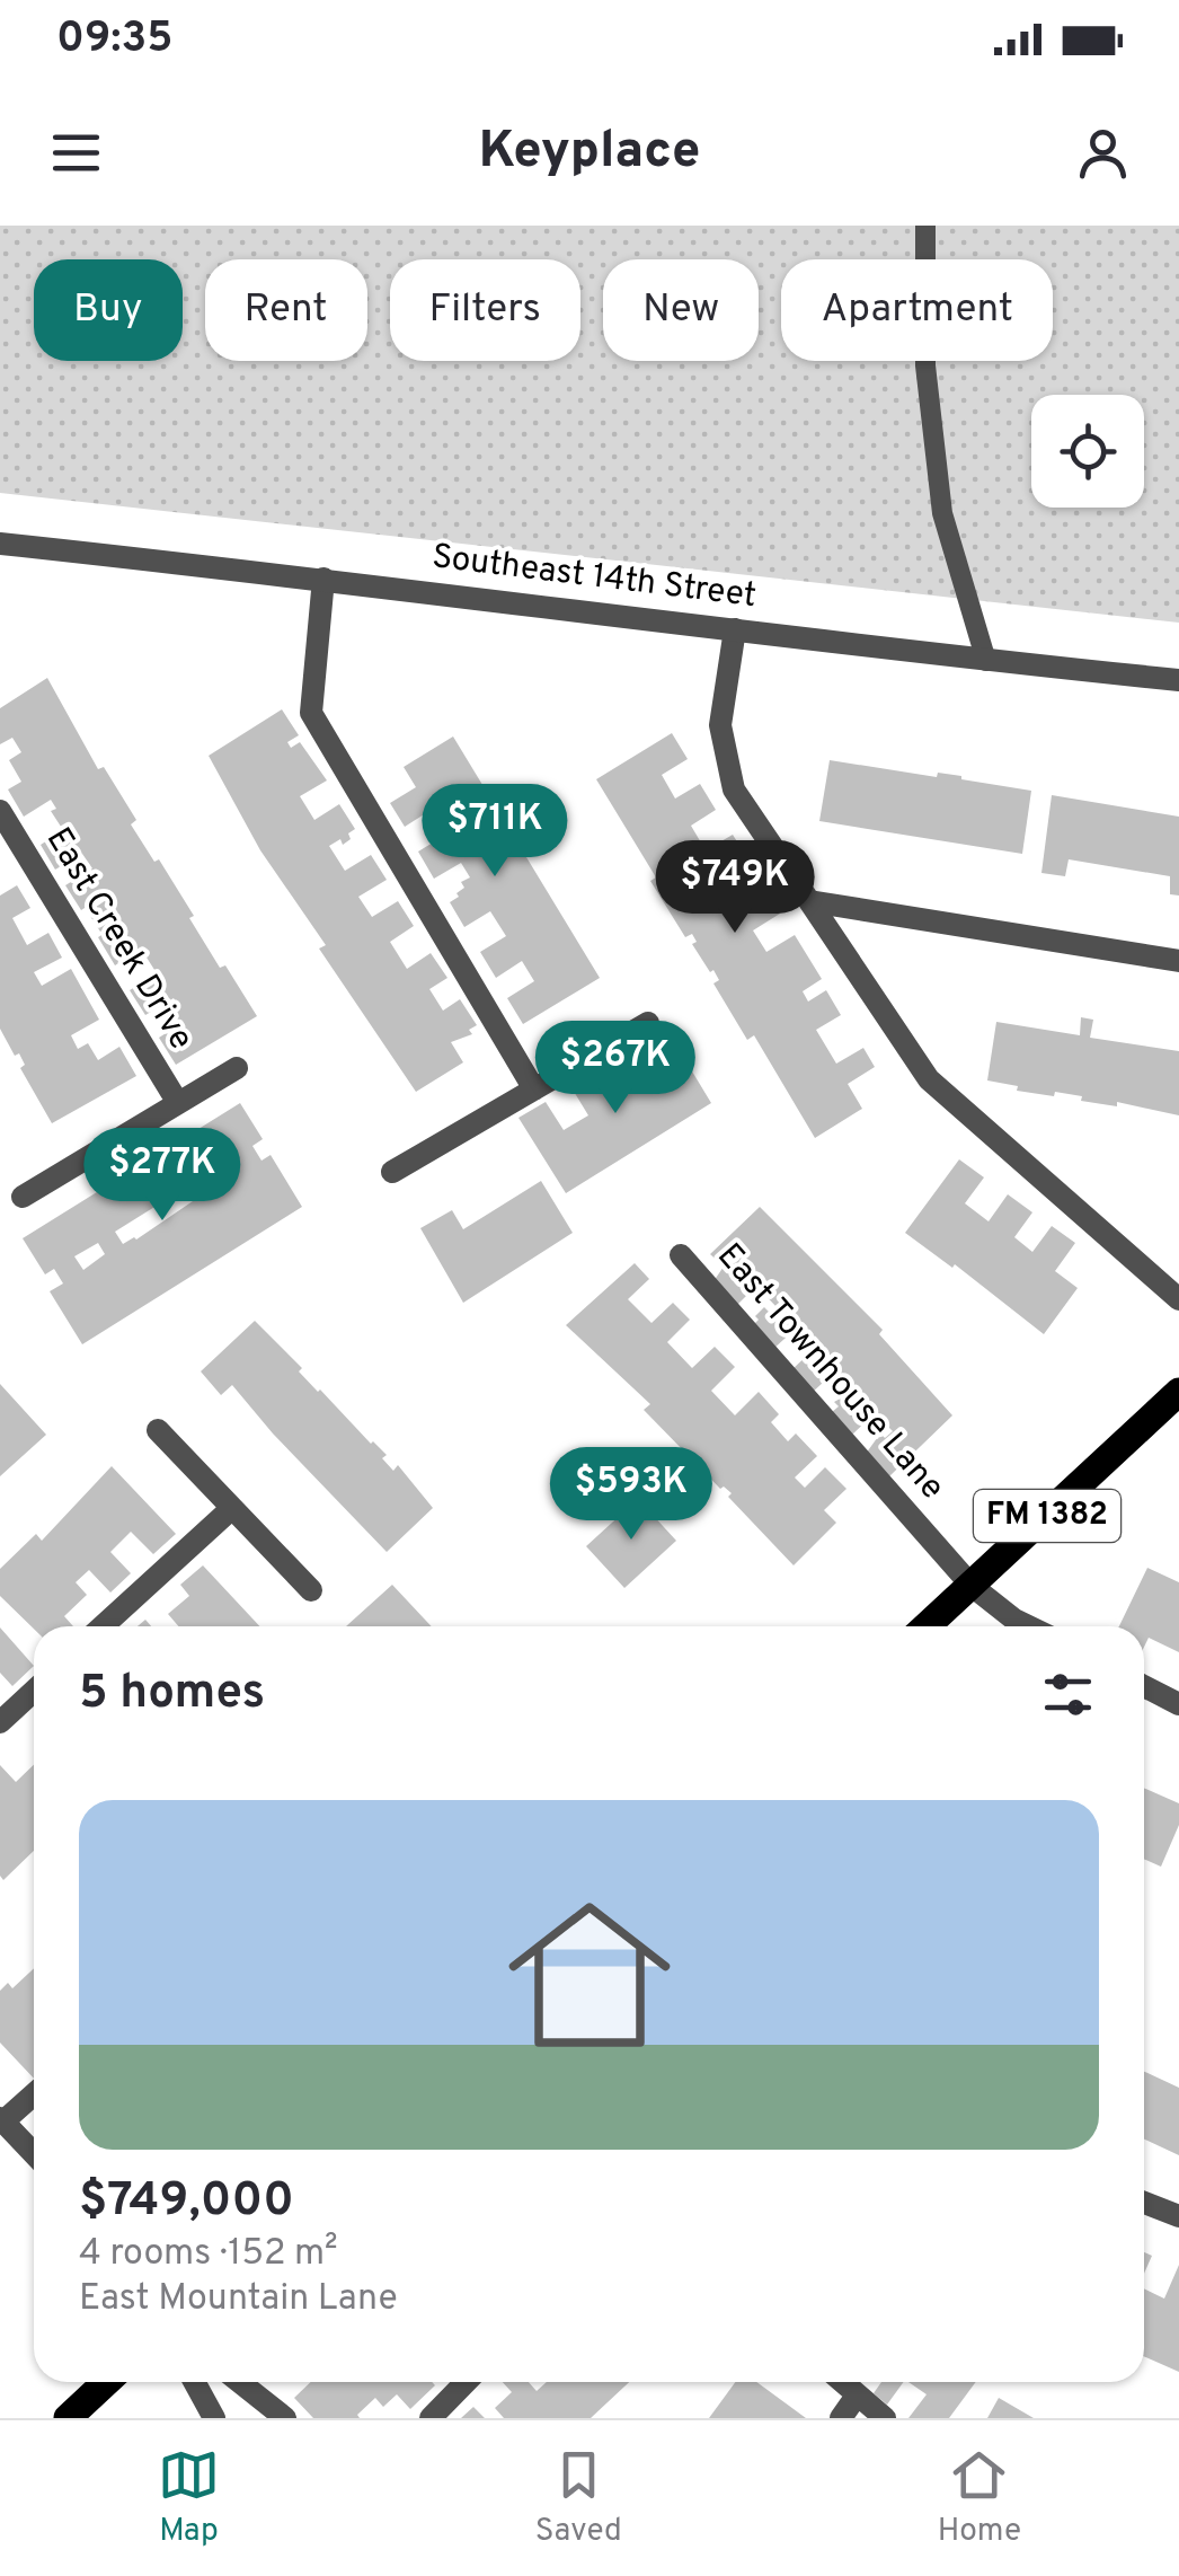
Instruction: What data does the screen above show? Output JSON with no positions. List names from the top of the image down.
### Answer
{
  "streets": {
    "main road": ["FM 1382"],
    "street": ["Southeast 14th Street", "East Creek Drive", "East Townhouse Lane"]
  },
  "crossings": [
    ["East Townhouse Lane", "FM 1382"]
  ],
  "page": {
    "status": "09:35",
    "header": "Keyplace",
    "chip": [
      "Buy",
      "Rent",
      "Filters",
      "New",
      "Apartment"
    ],
    "price": [
      "$711K",
      "$749K",
      "$267K",
      "$277K",
      "$593K"
    ],
    "heading": "5 homes",
    "list": [
      {
        "name": "$749,000",
        "note": "4 rooms · 152 m² · East Mountain Lane"
      }
    ],
    "tabs": ["Map", "Saved", "Home"]
  }
}
